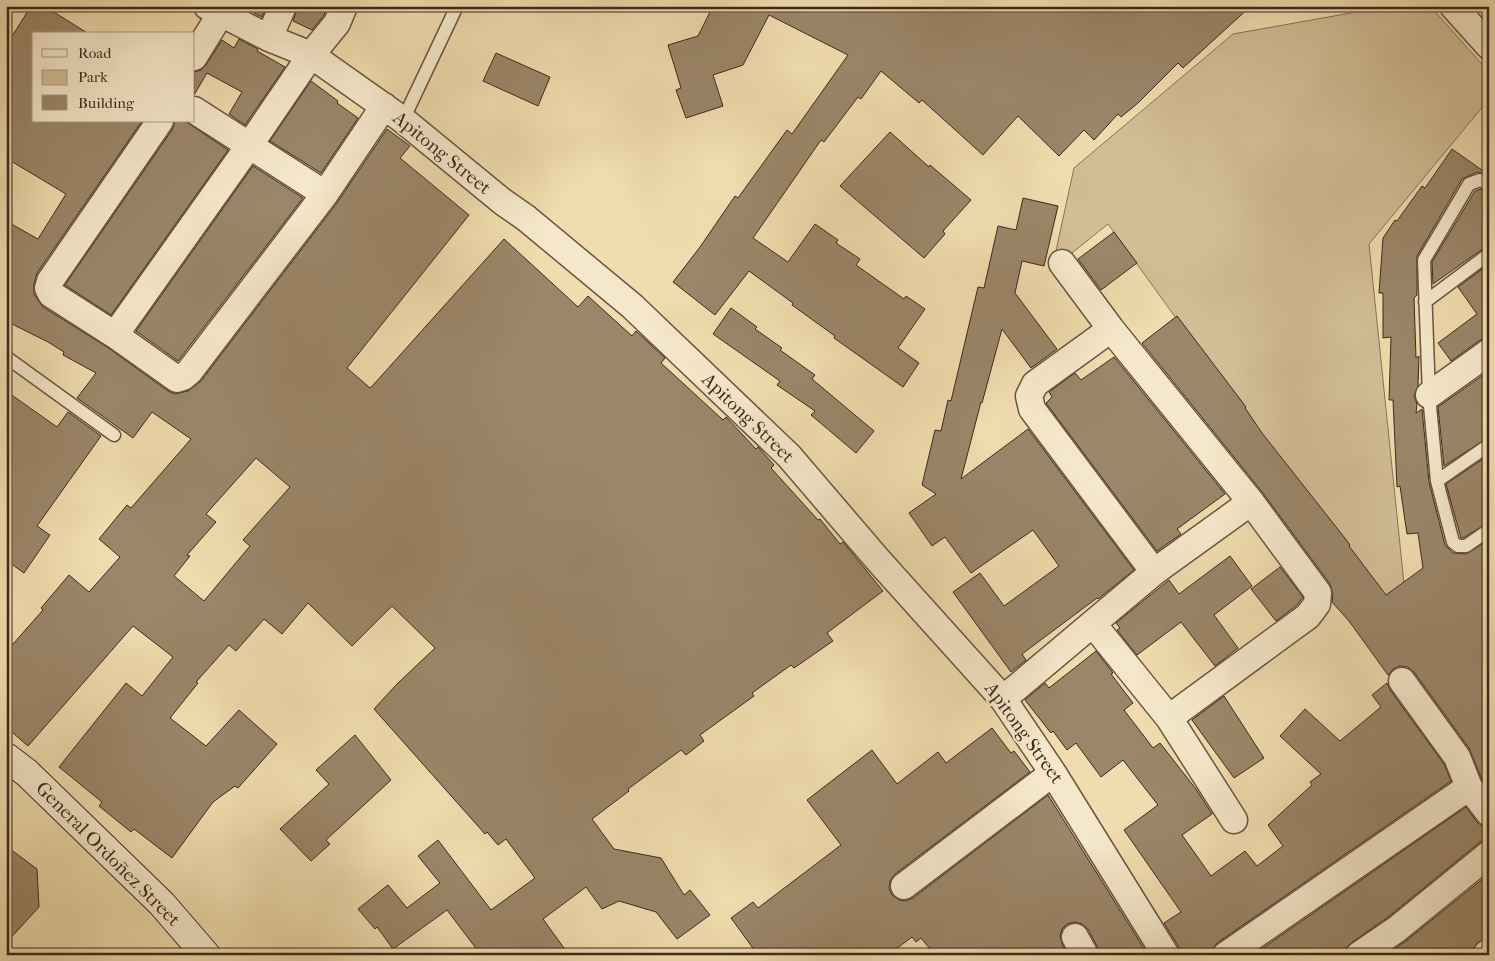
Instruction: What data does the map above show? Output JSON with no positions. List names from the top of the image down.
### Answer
{
  "streets": {
    "main road": ["General Ordoñez Street"],
    "street": ["Apitong Street"]
  },
  "legend": ["Road", "Park", "Building"]
}
